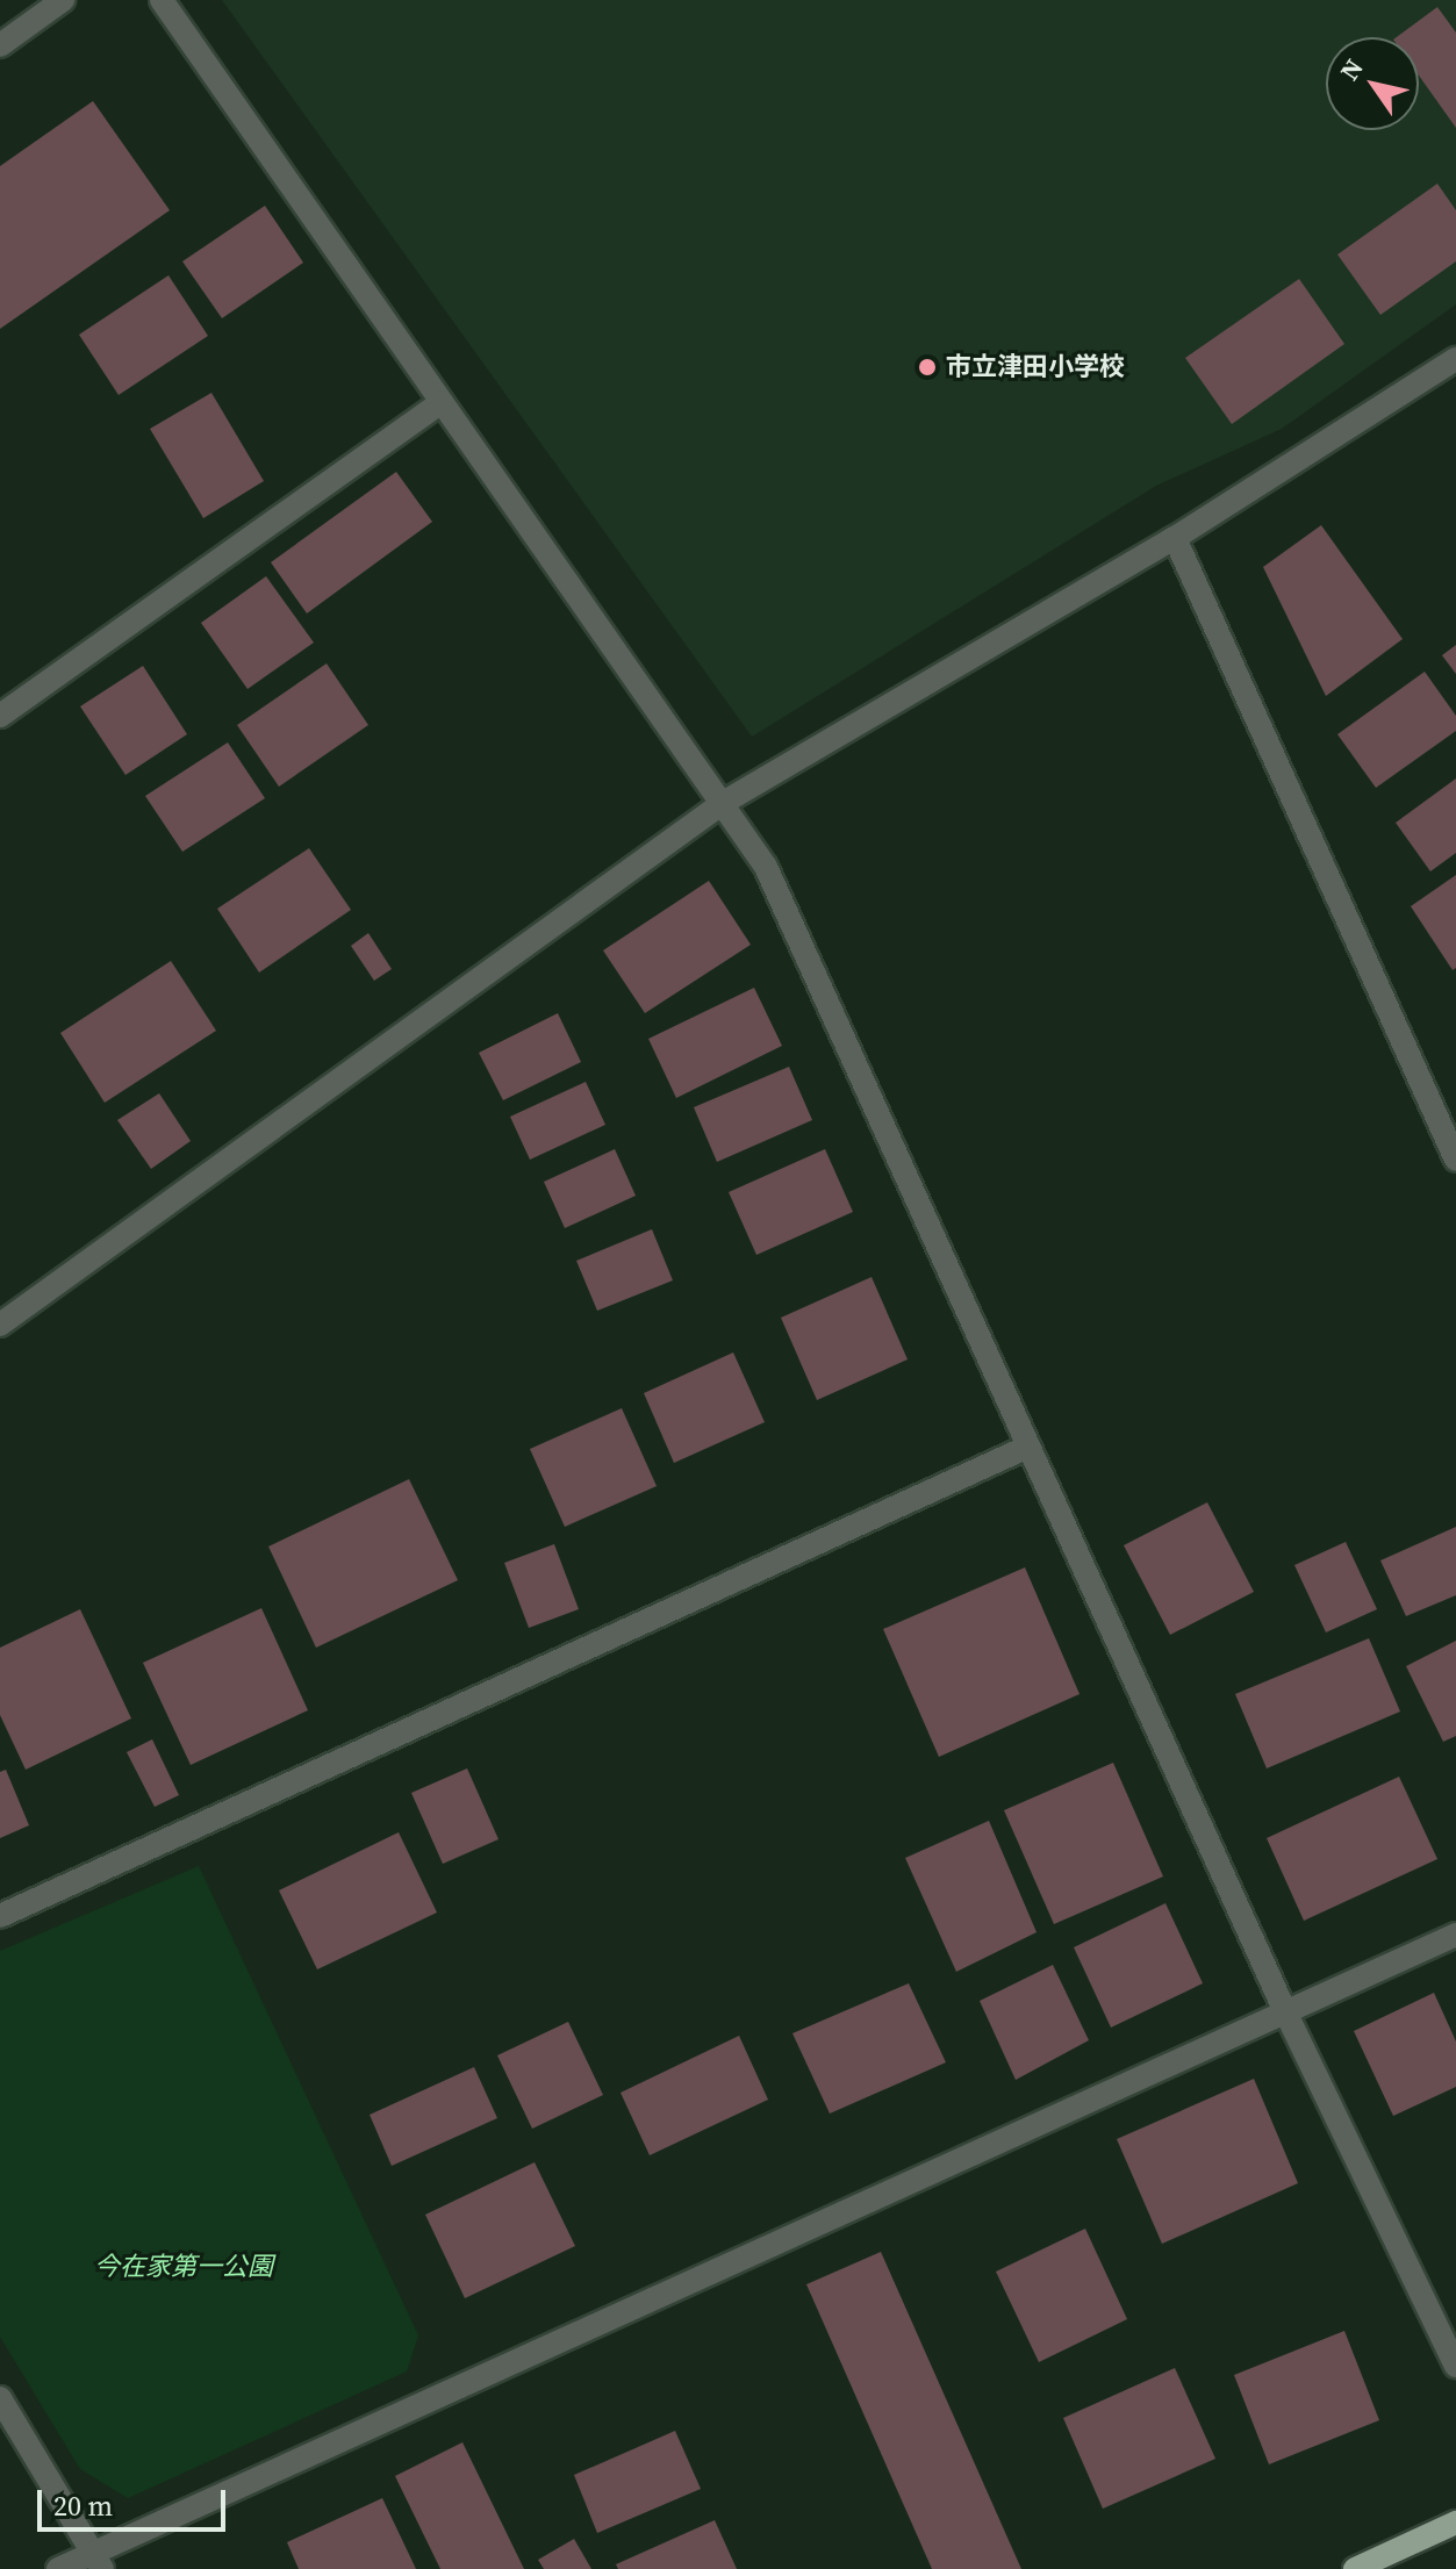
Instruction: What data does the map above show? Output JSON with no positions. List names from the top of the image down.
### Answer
{
  "parks": ["今在家第一公園"],
  "places": ["市立津田小学校"],
  "scale_bar": "20 m",
  "north": "top left"
}
